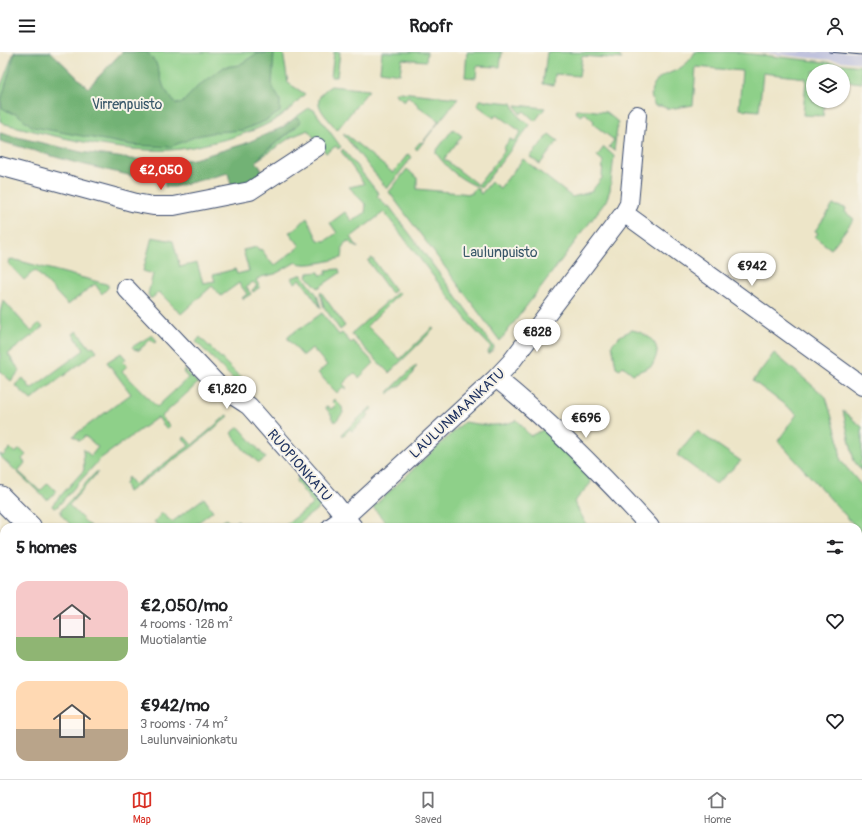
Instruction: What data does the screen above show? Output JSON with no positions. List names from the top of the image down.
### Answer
{
  "streets": {
    "street": ["LAULUNMAANKATU", "RUOPIONKATU"]
  },
  "parks": ["Virrenpuisto", "Laulunpuisto"],
  "page": {
    "header": "Roofr",
    "price": [
      "€2,050",
      "€942",
      "€828",
      "€1,820",
      "€696"
    ],
    "heading": "5 homes",
    "list": [
      {
        "name": "€2,050/mo",
        "note": "4 rooms · 128 m² · Muotialantie"
      },
      {
        "name": "€942/mo",
        "note": "3 rooms · 74 m² · Laulunvainionkatu"
      }
    ],
    "tabs": ["Map", "Saved", "Home"]
  }
}
